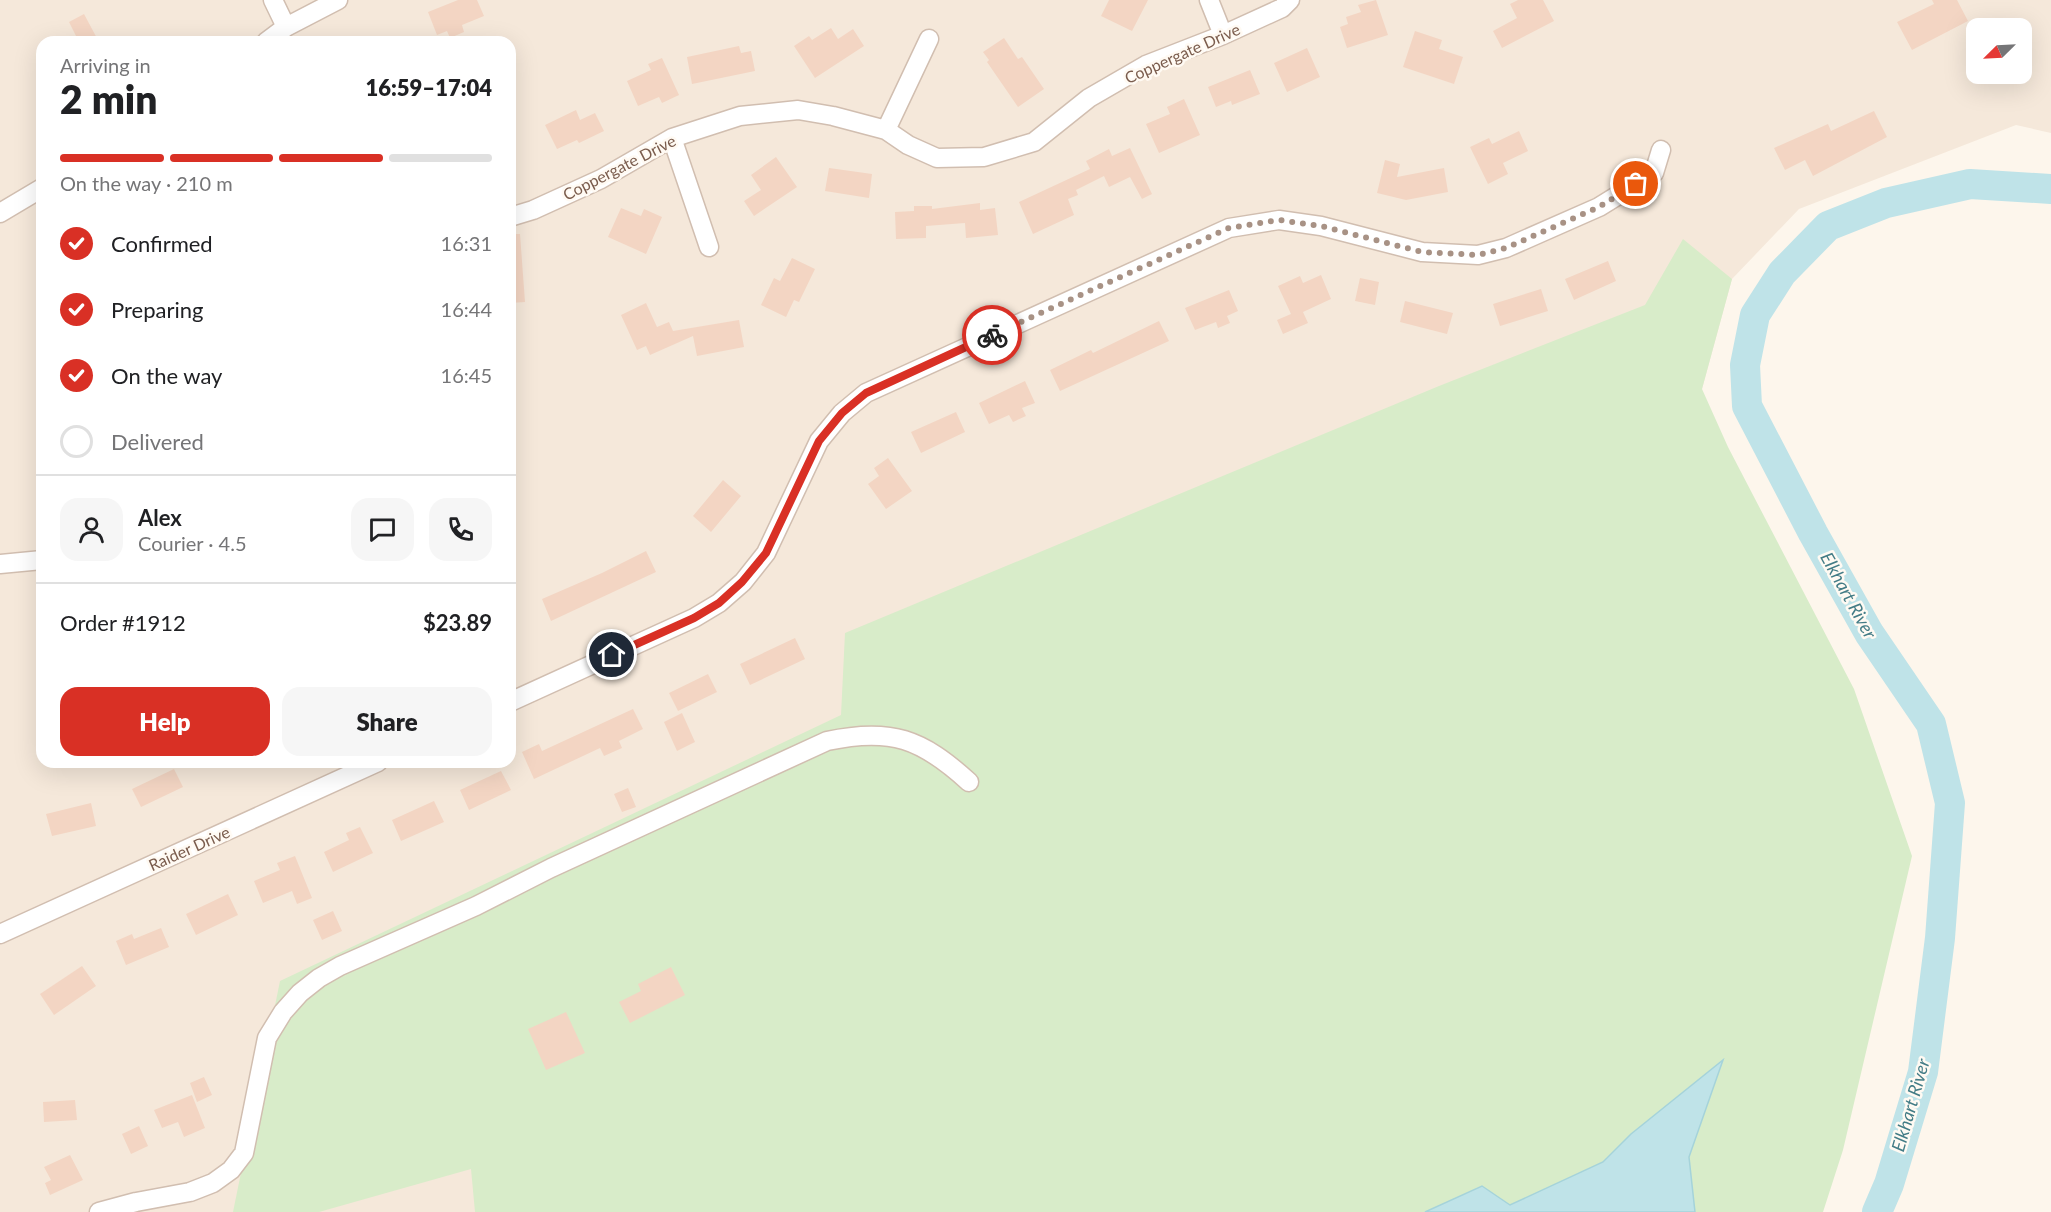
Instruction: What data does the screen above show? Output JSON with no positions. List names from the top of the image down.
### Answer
{
  "streets": {
    "street": ["Coppergate Drive", "Raider Drive"]
  },
  "water": ["Elkhart River"],
  "north": "bottom left",
  "page": {
    "heading": ["2 min", "Arriving in", "16:59–17:04"],
    "panel": [
      "Alex",
      "Courier · 4.5",
      "Order #1912",
      "$23.89"
    ],
    "bar": "On the way · 210 m",
    "list": [
      ["Confirmed", "16:31"],
      ["Preparing", "16:44"],
      ["On the way", "16:45"],
      "Delivered"
    ],
    "buttons": ["Help", "Share"]
  }
}
